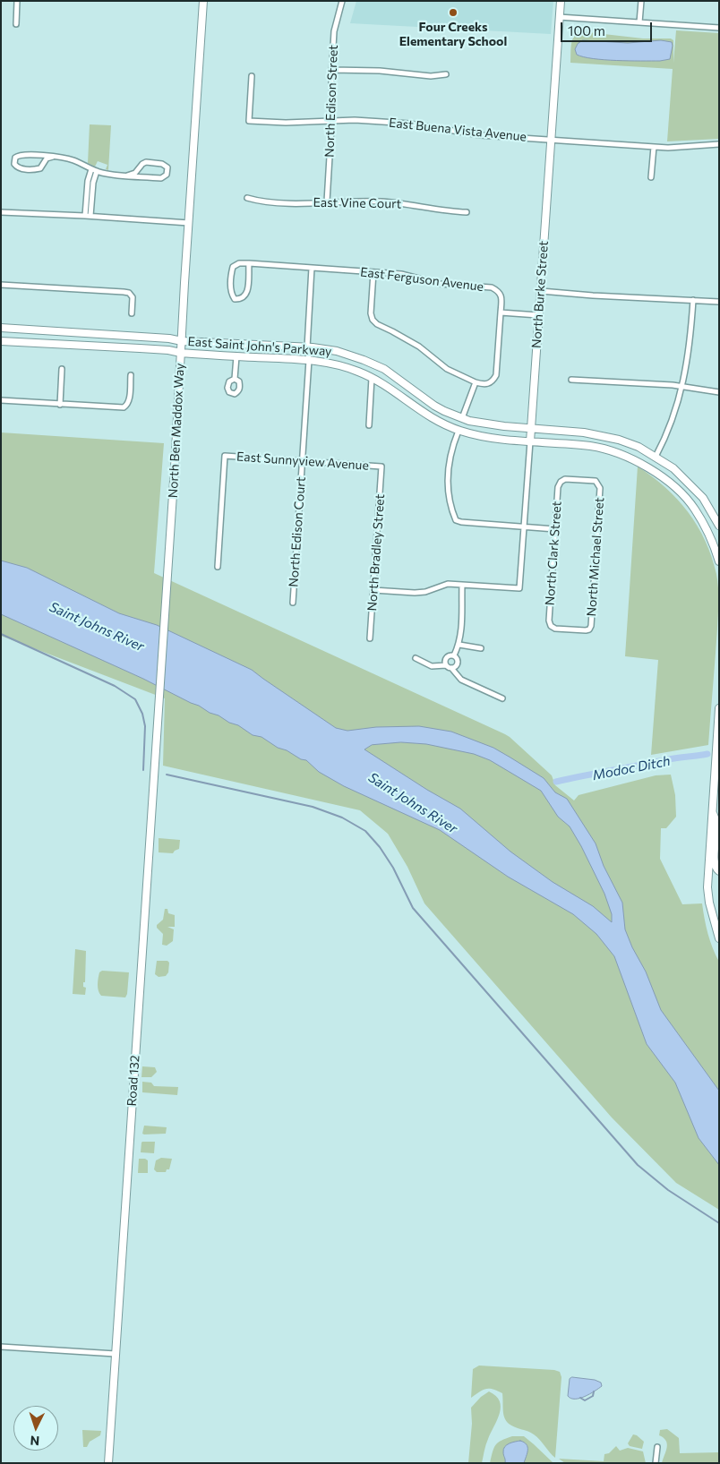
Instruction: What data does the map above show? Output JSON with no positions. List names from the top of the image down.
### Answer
{
  "streets": {
    "main road": [
      "North Burke Street",
      "East Saint John's Parkway",
      "North Ben Maddox Way",
      "Road 132"
    ],
    "street": [
      "North Edison Street",
      "East Buena Vista Avenue",
      "East Vine Court",
      "East Ferguson Avenue",
      "East Sunnyview Avenue",
      "North Edison Court",
      "North Bradley Street",
      "North Clark Street",
      "North Michael Street"
    ]
  },
  "crossings": [
    ["North Edison Street", "East Buena Vista Avenue"],
    ["North Edison Street", "East Vine Court"],
    ["East Buena Vista Avenue", "North Burke Street"],
    ["North Burke Street", "East Saint John's Parkway"],
    ["East Saint John's Parkway", "North Ben Maddox Way"],
    ["North Ben Maddox Way", "Road 132"],
    ["East Sunnyview Avenue", "North Edison Court"],
    ["East Sunnyview Avenue", "North Bradley Street"],
    ["North Clark Street", "North Michael Street"]
  ],
  "water": ["Saint Johns River", "Modoc Ditch"],
  "places": ["Four Creeks Elementary School"],
  "scale_bar": "100 m",
  "north": "bottom"
}
